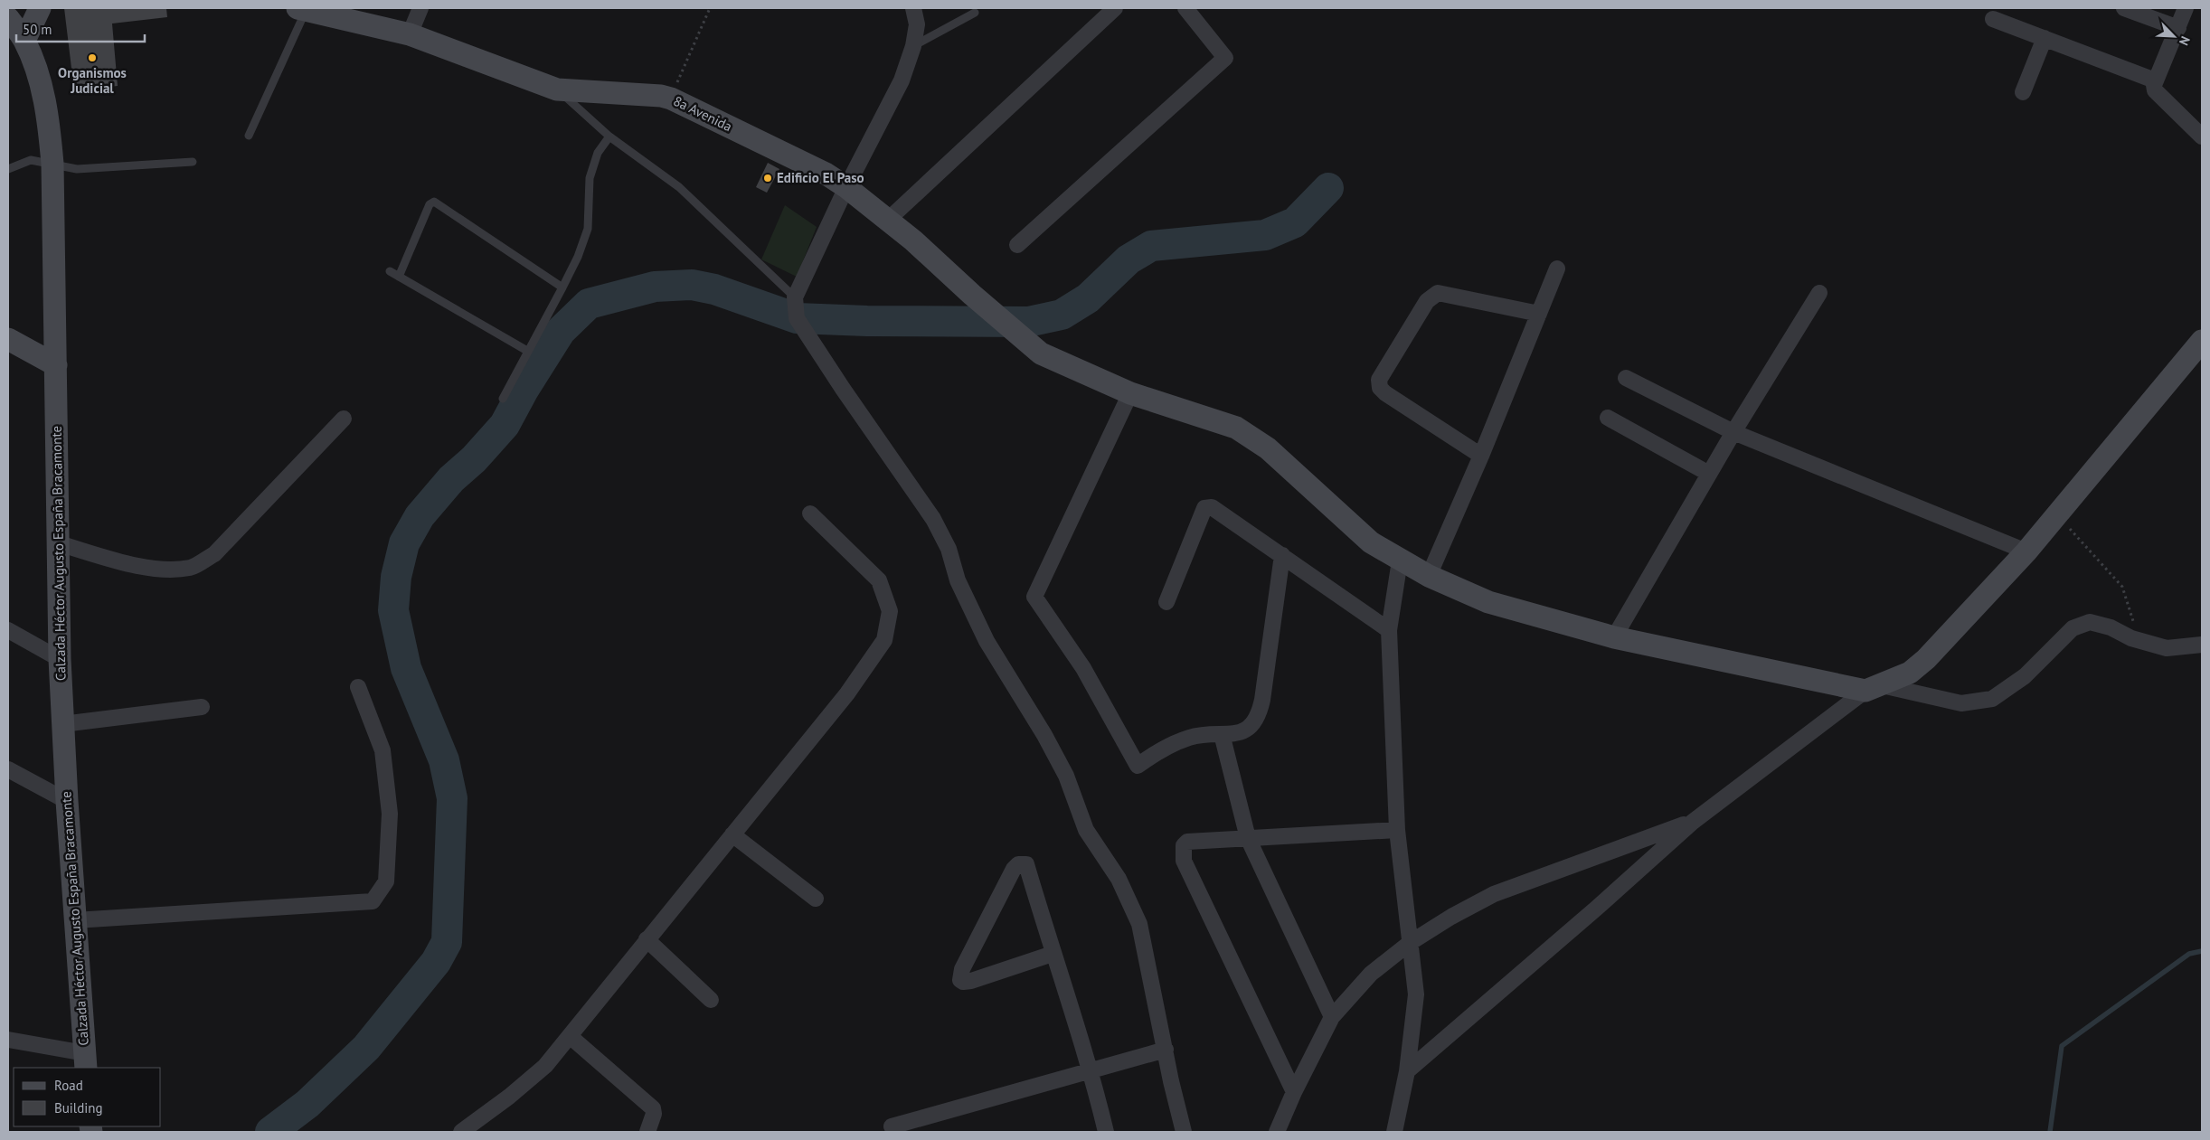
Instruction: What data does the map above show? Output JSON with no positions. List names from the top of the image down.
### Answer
{
  "streets": {
    "street": ["8a Avenida", "Calzada Héctor Augusto España Bracamonte"]
  },
  "places": ["Organismos Judicial", "Edificio El Paso"],
  "legend": ["Road", "Building"],
  "scale_bar": "50 m",
  "north": "bottom right"
}
